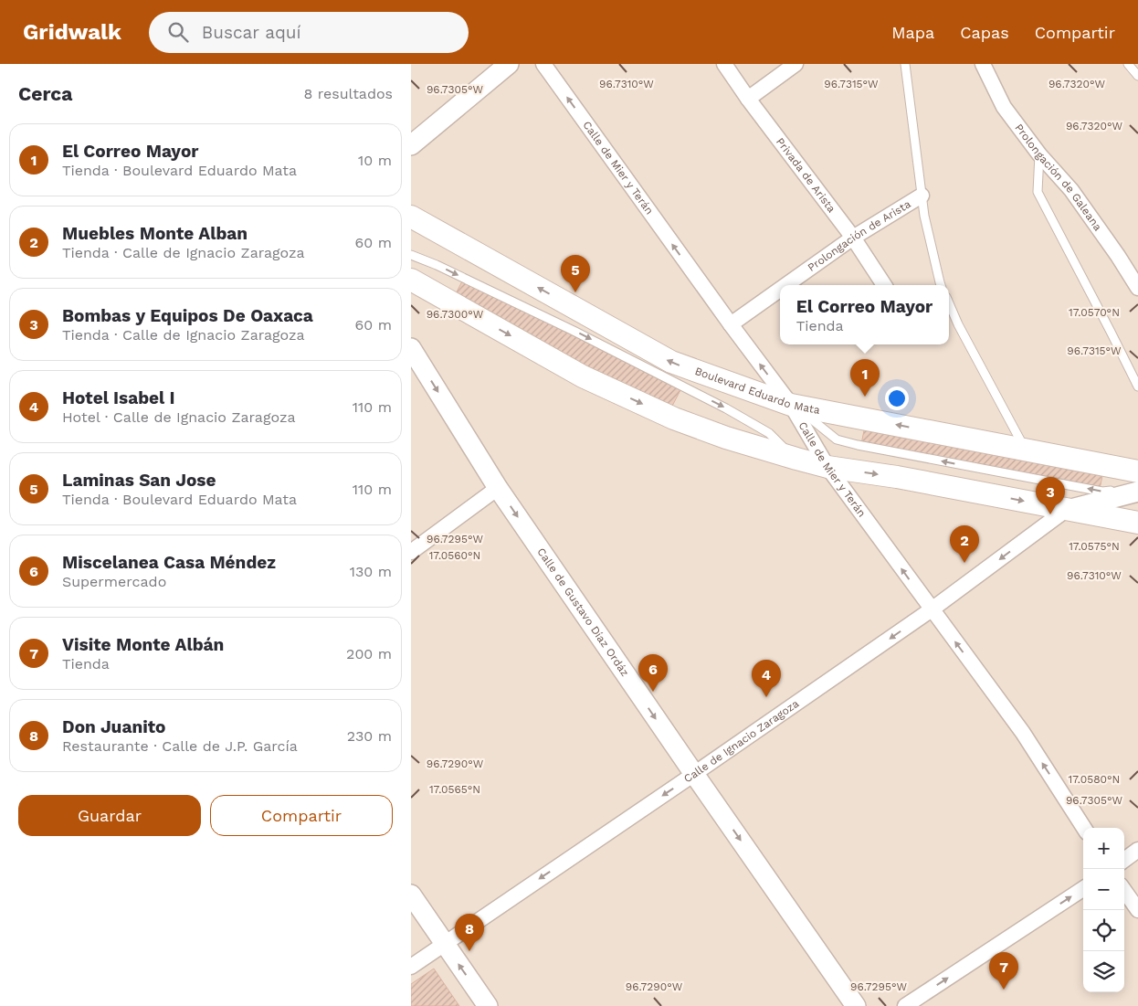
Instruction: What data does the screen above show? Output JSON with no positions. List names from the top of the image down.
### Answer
{
  "streets": {
    "main road": ["Boulevard Eduardo Mata"],
    "street": [
      "Calle de Mier y Terán",
      "Privada de Arista",
      "Prolongación de Galeana",
      "Prolongación de Arista",
      "Calle de Gustavo Díaz Ordáz",
      "Calle de Ignacio Zaragoza"
    ]
  },
  "crossings": [
    ["Calle de Mier y Terán", "Prolongación de Arista"],
    ["Calle de Mier y Terán", "Boulevard Eduardo Mata"],
    ["Calle de Mier y Terán", "Calle de Ignacio Zaragoza"],
    ["Privada de Arista", "Prolongación de Arista"],
    ["Calle de Gustavo Díaz Ordáz", "Calle de Ignacio Zaragoza"]
  ],
  "one_way": ["Calle de Mier y Terán", "Calle de Gustavo Díaz Ordáz", "Calle de Ignacio Zaragoza"],
  "page": {
    "header": "Gridwalk",
    "search": "Buscar aquí",
    "nav": ["Mapa", "Capas", "Compartir"],
    "heading": ["Cerca", "8 resultados"],
    "list": [
      {
        "mark": "1",
        "name": "El Correo Mayor",
        "note": "Tienda · Boulevard Eduardo Mata",
        "value": "10 m"
      },
      {
        "mark": "2",
        "name": "Muebles Monte Alban",
        "note": "Tienda · Calle de Ignacio Zaragoza",
        "value": "60 m"
      },
      {
        "mark": "3",
        "name": "Bombas y Equipos De Oaxaca",
        "note": "Tienda · Calle de Ignacio Zaragoza",
        "value": "60 m"
      },
      {
        "mark": "4",
        "name": "Hotel Isabel I",
        "note": "Hotel · Calle de Ignacio Zaragoza",
        "value": "110 m"
      },
      {
        "mark": "5",
        "name": "Laminas San Jose",
        "note": "Tienda · Boulevard Eduardo Mata",
        "value": "110 m"
      },
      {
        "mark": "6",
        "name": "Miscelanea Casa Méndez",
        "note": "Supermercado",
        "value": "130 m"
      },
      {
        "mark": "7",
        "name": "Visite Monte Albán",
        "note": "Tienda",
        "value": "200 m"
      },
      {
        "mark": "8",
        "name": "Don Juanito",
        "note": "Restaurante · Calle de J.P. García",
        "value": "230 m"
      }
    ],
    "pins": [
      "5",
      "1",
      "3",
      "2",
      "6",
      "4",
      "8",
      "7"
    ],
    "popup": ["El Correo Mayor", "Tienda"],
    "buttons": ["Guardar", "Compartir"],
    "map_buttons": ["+", "−"]
  },
  "coordinates": [
    "96.7310°W",
    "96.7315°W",
    "96.7320°W",
    "96.7305°W",
    "17.0570°N",
    "96.7300°W",
    "96.7295°W",
    "17.0575°N",
    "17.0560°N",
    "96.7290°W",
    "17.0580°N",
    "17.0565°N"
  ]
}
